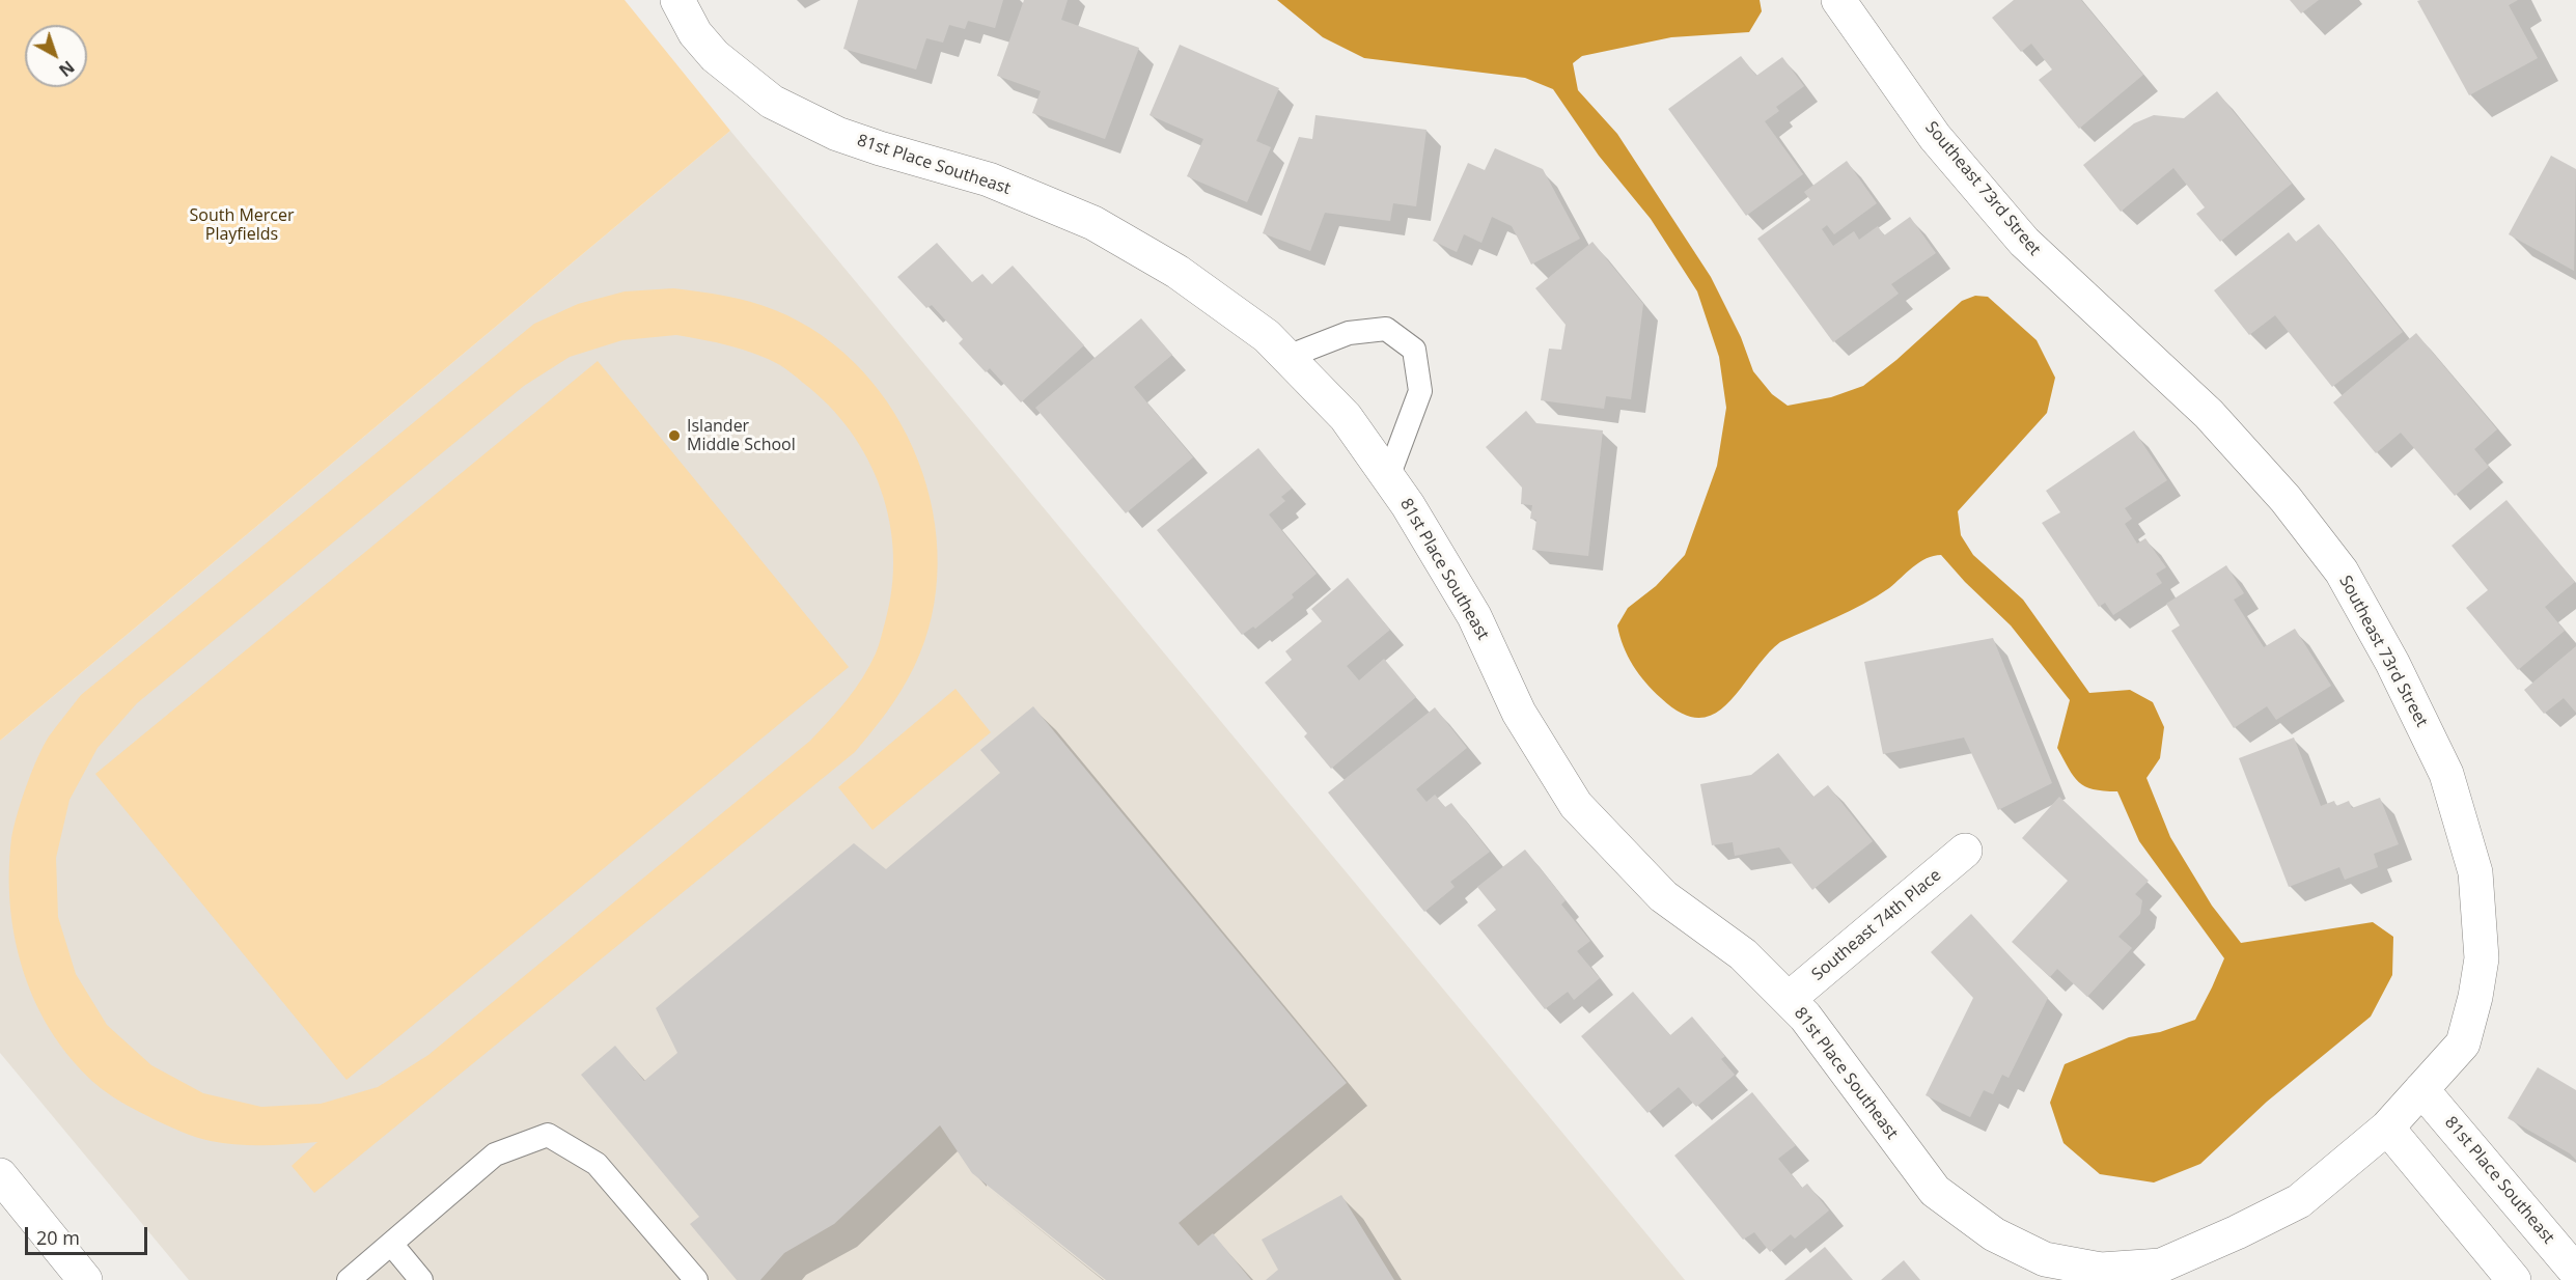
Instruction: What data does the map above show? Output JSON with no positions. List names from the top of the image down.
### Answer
{
  "streets": {
    "street": ["81st Place Southeast", "Southeast 73rd Street", "Southeast 74th Place"]
  },
  "crossings": [
    ["81st Place Southeast", "Southeast 73rd Street"],
    ["81st Place Southeast", "Southeast 74th Place"]
  ],
  "parks": ["South Mercer Playfields"],
  "places": ["Islander Middle School"],
  "scale_bar": "20 m",
  "north": "bottom right"
}
